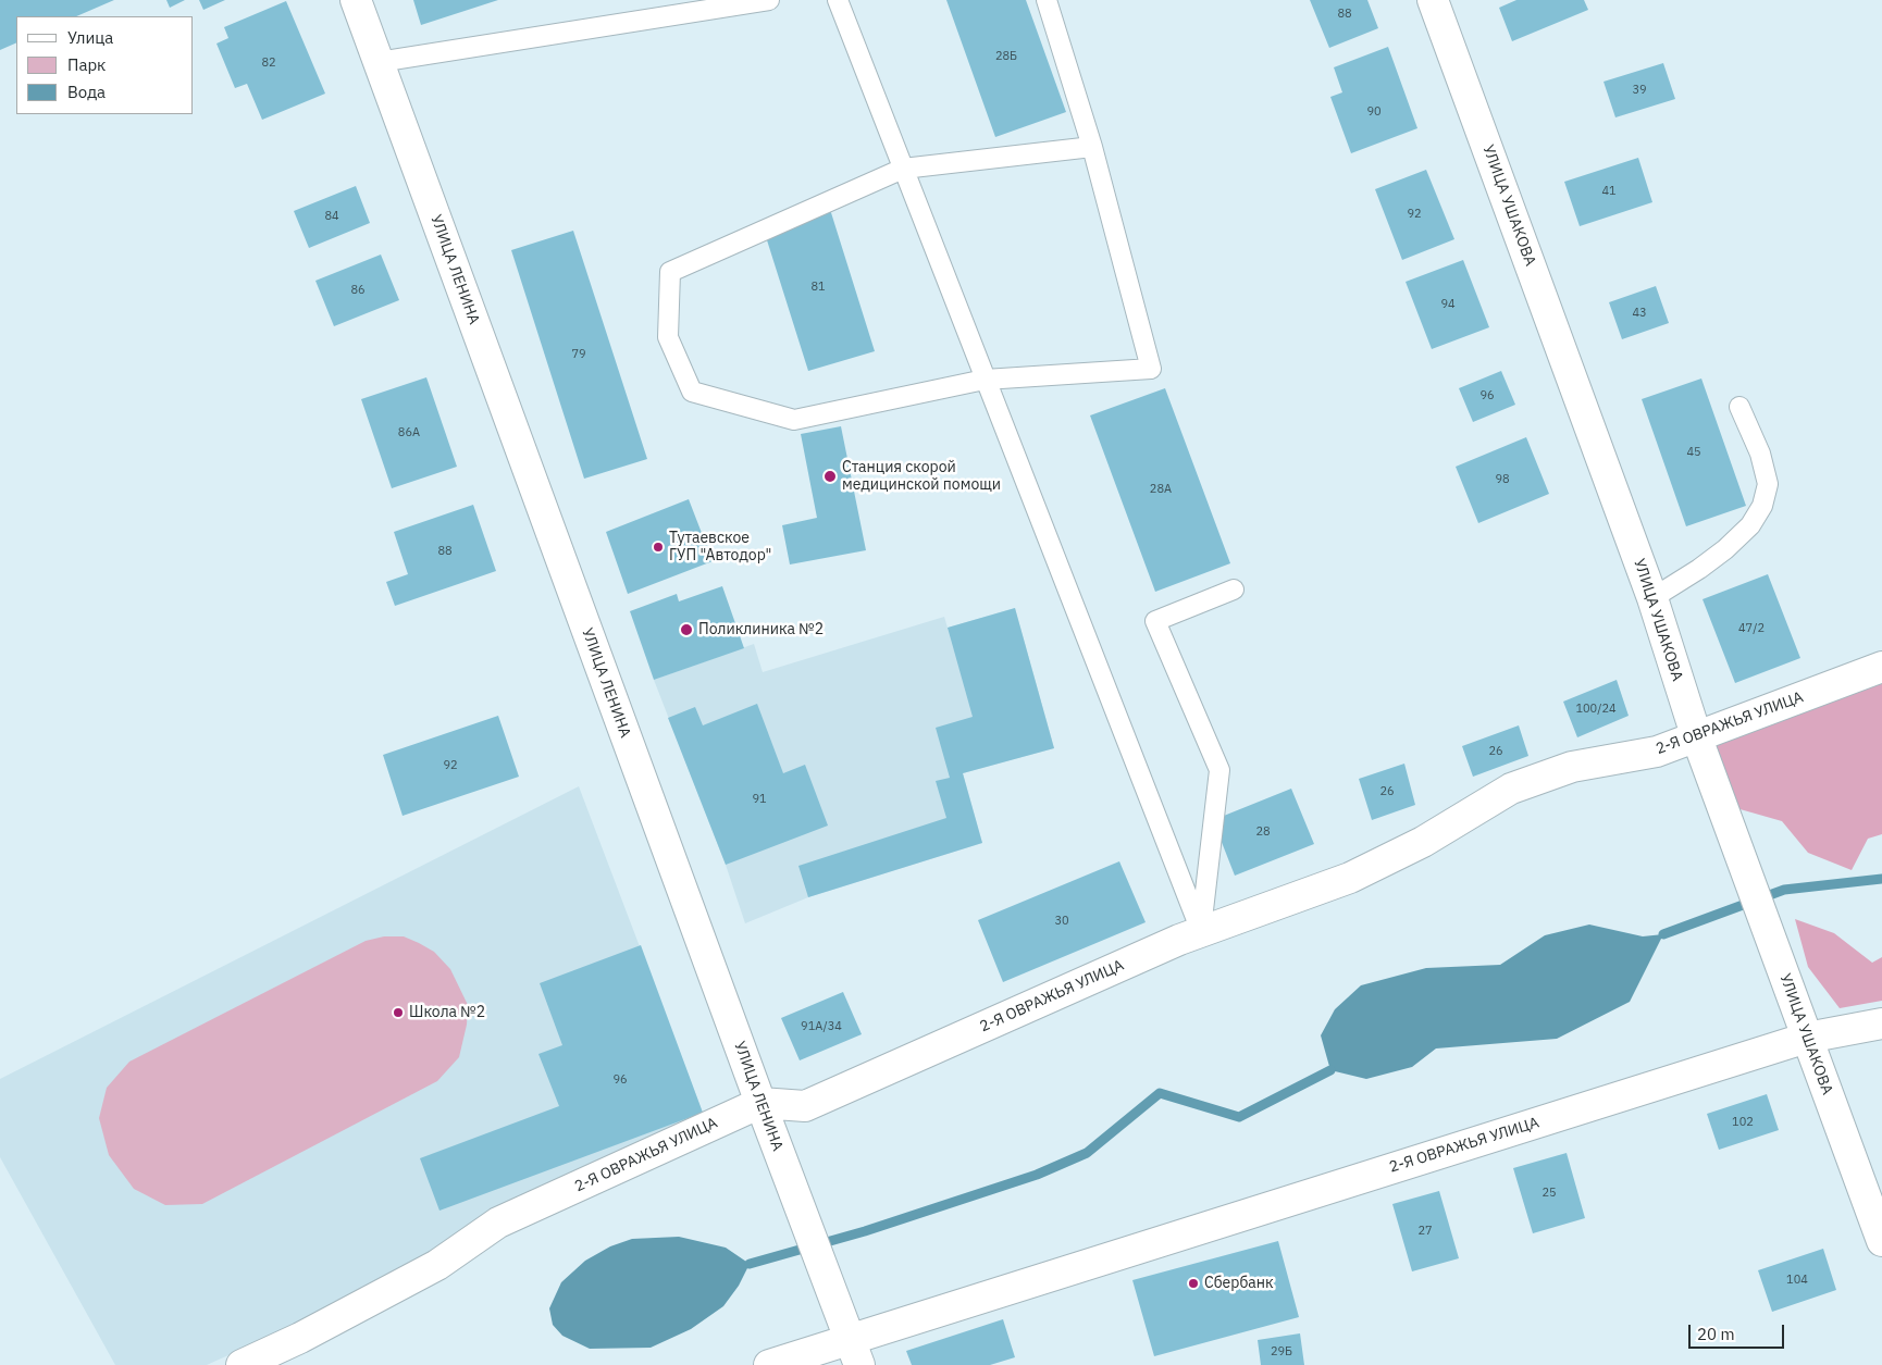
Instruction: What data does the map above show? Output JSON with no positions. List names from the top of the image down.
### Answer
{
  "streets": {
    "street": ["УЛИЦА УШАКОВА", "УЛИЦА ЛЕНИНА", "2-Я ОВРАЖЬЯ УЛИЦА"]
  },
  "crossings": [
    ["УЛИЦА УШАКОВА", "2-Я ОВРАЖЬЯ УЛИЦА"],
    ["УЛИЦА ЛЕНИНА", "2-Я ОВРАЖЬЯ УЛИЦА"]
  ],
  "places": [
    "Станция скорой медицинской помощи",
    "Тутаевское ГУП \"Автодор\"",
    "Поликлиника №2",
    "Школа №2",
    "Сбербанк"
  ],
  "house_numbers": [
    "88",
    "28Б",
    "82",
    "39",
    "90",
    "41",
    "92",
    "84",
    "81",
    "86",
    "94",
    "43",
    "79",
    "96",
    "86А",
    "45",
    "98",
    "28А",
    "88",
    "47/2",
    "100/24",
    "26",
    "92",
    "26",
    "91",
    "28",
    "30",
    "91А/34",
    "96",
    "102",
    "25",
    "27",
    "104",
    "29Б"
  ],
  "legend": ["Улица", "Парк", "Вода"],
  "scale_bar": "20 m"
}
